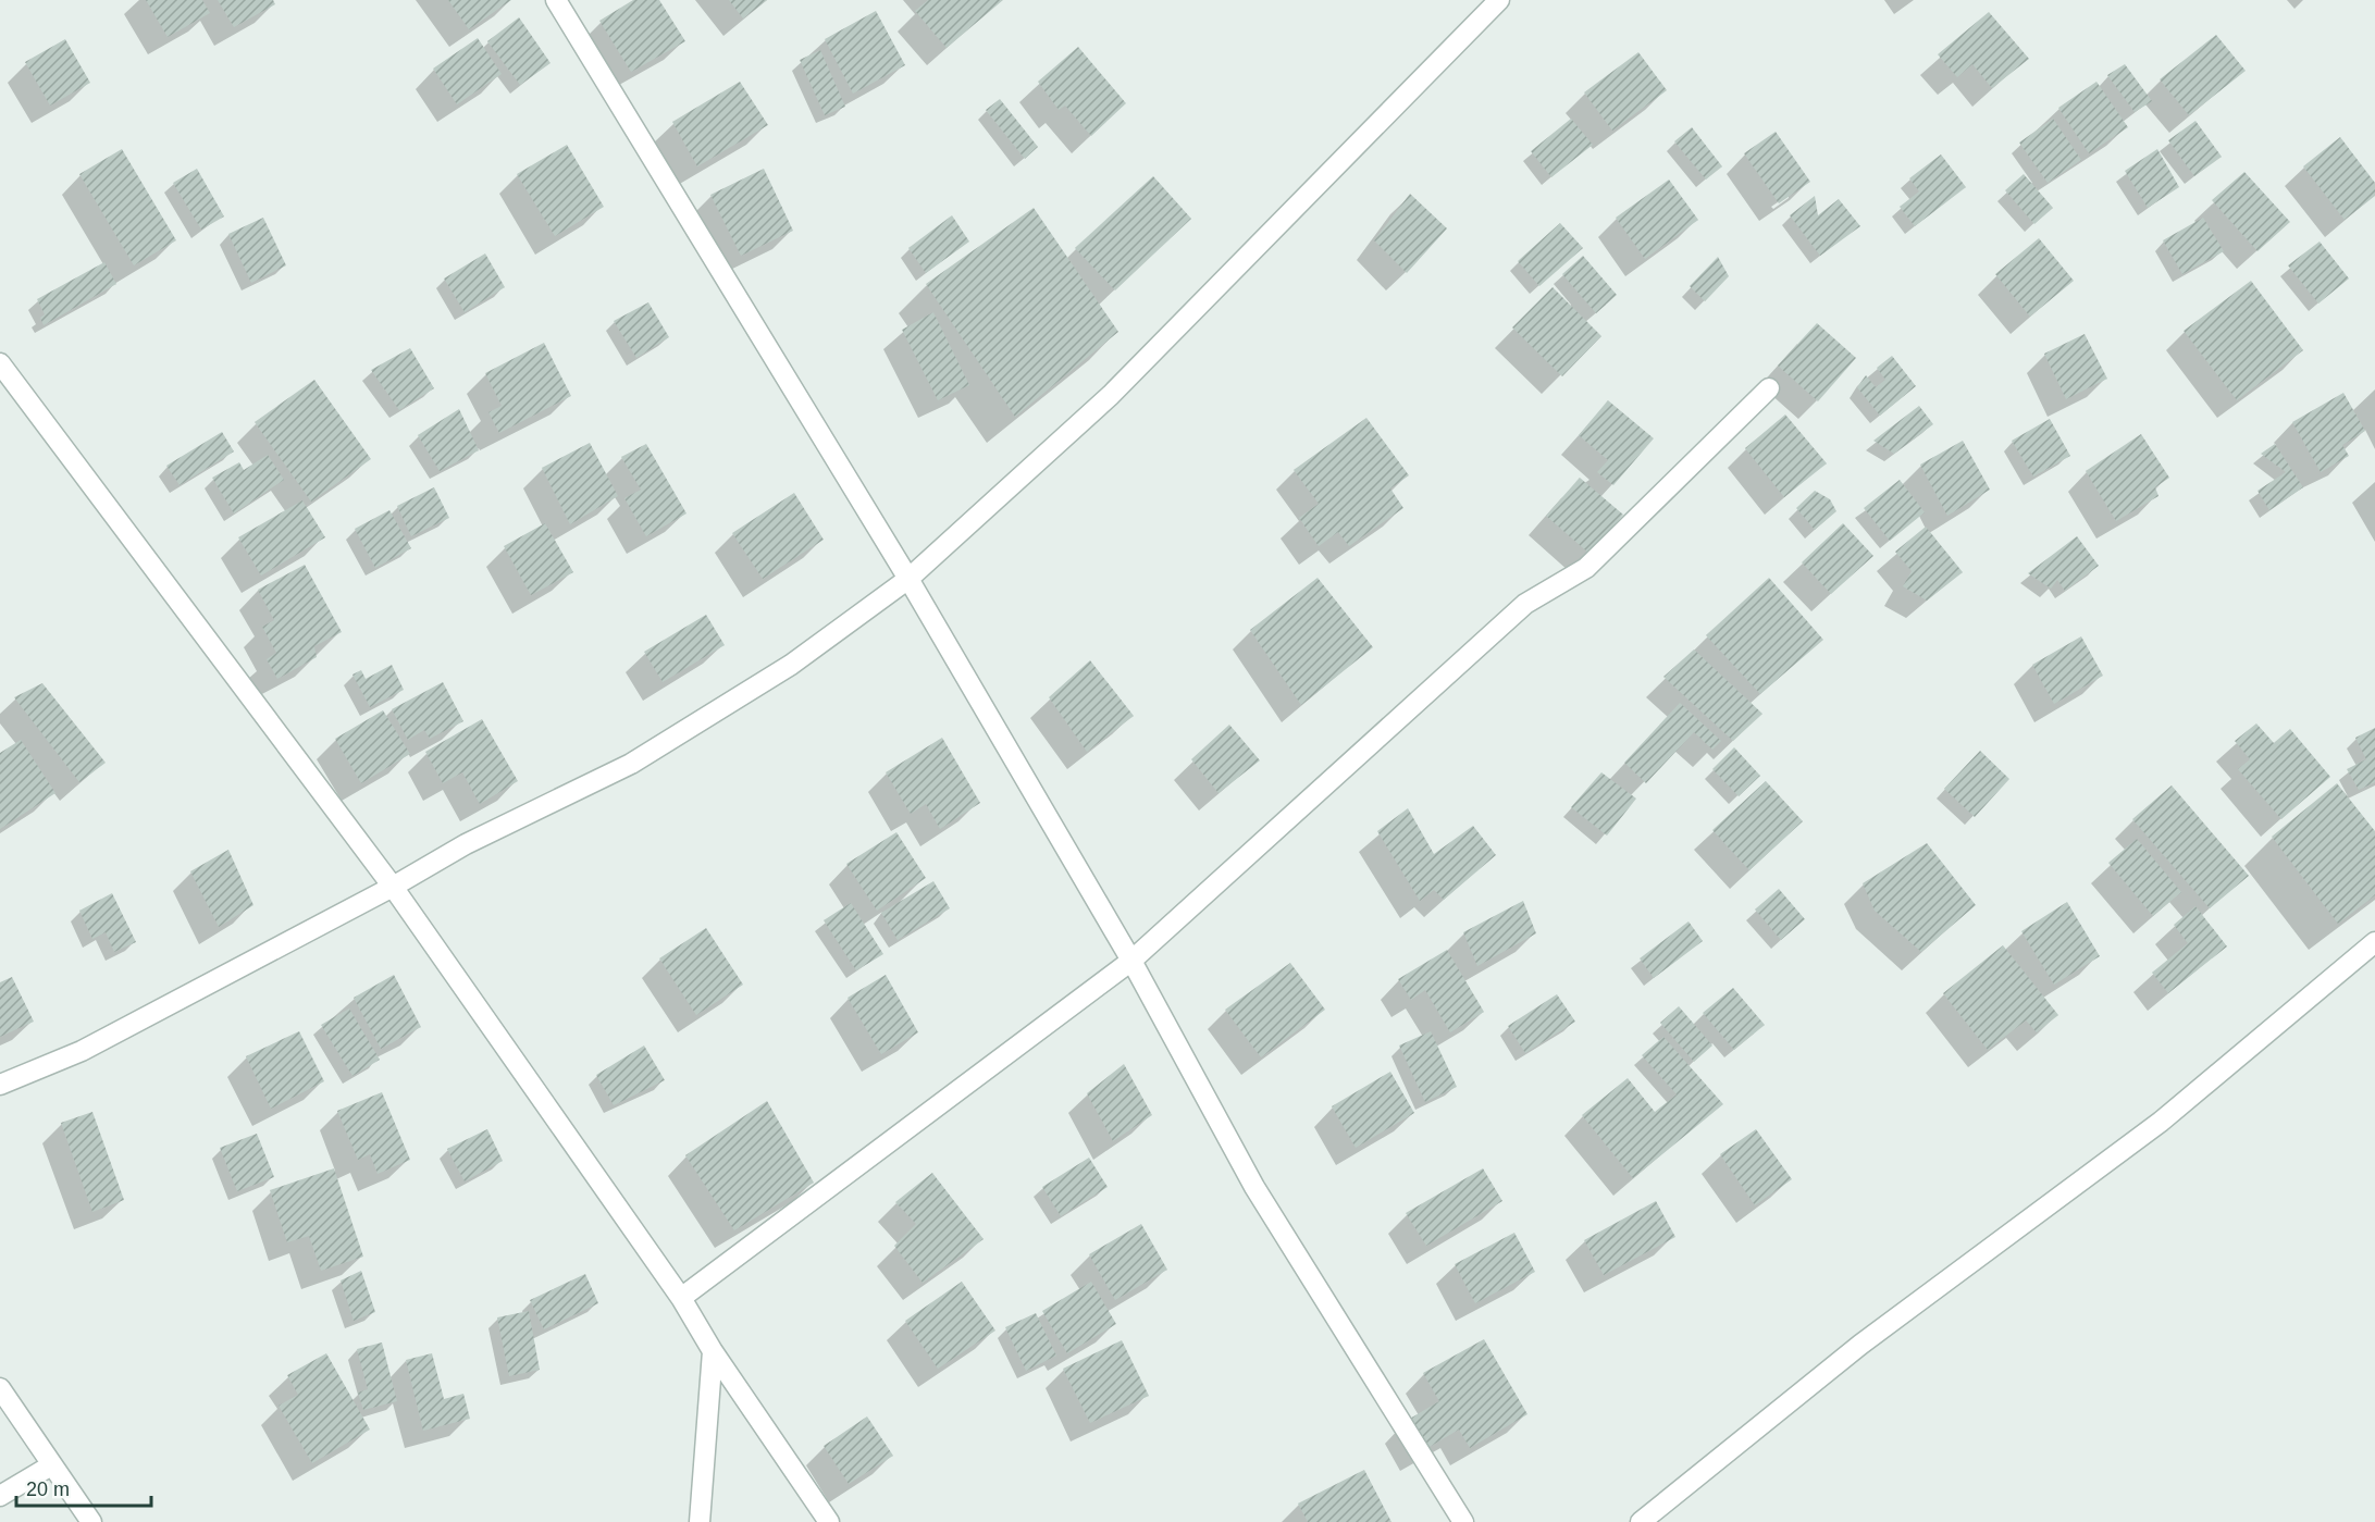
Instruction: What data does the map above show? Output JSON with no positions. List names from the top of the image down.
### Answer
{
  "scale_bar": "20 m"
}
